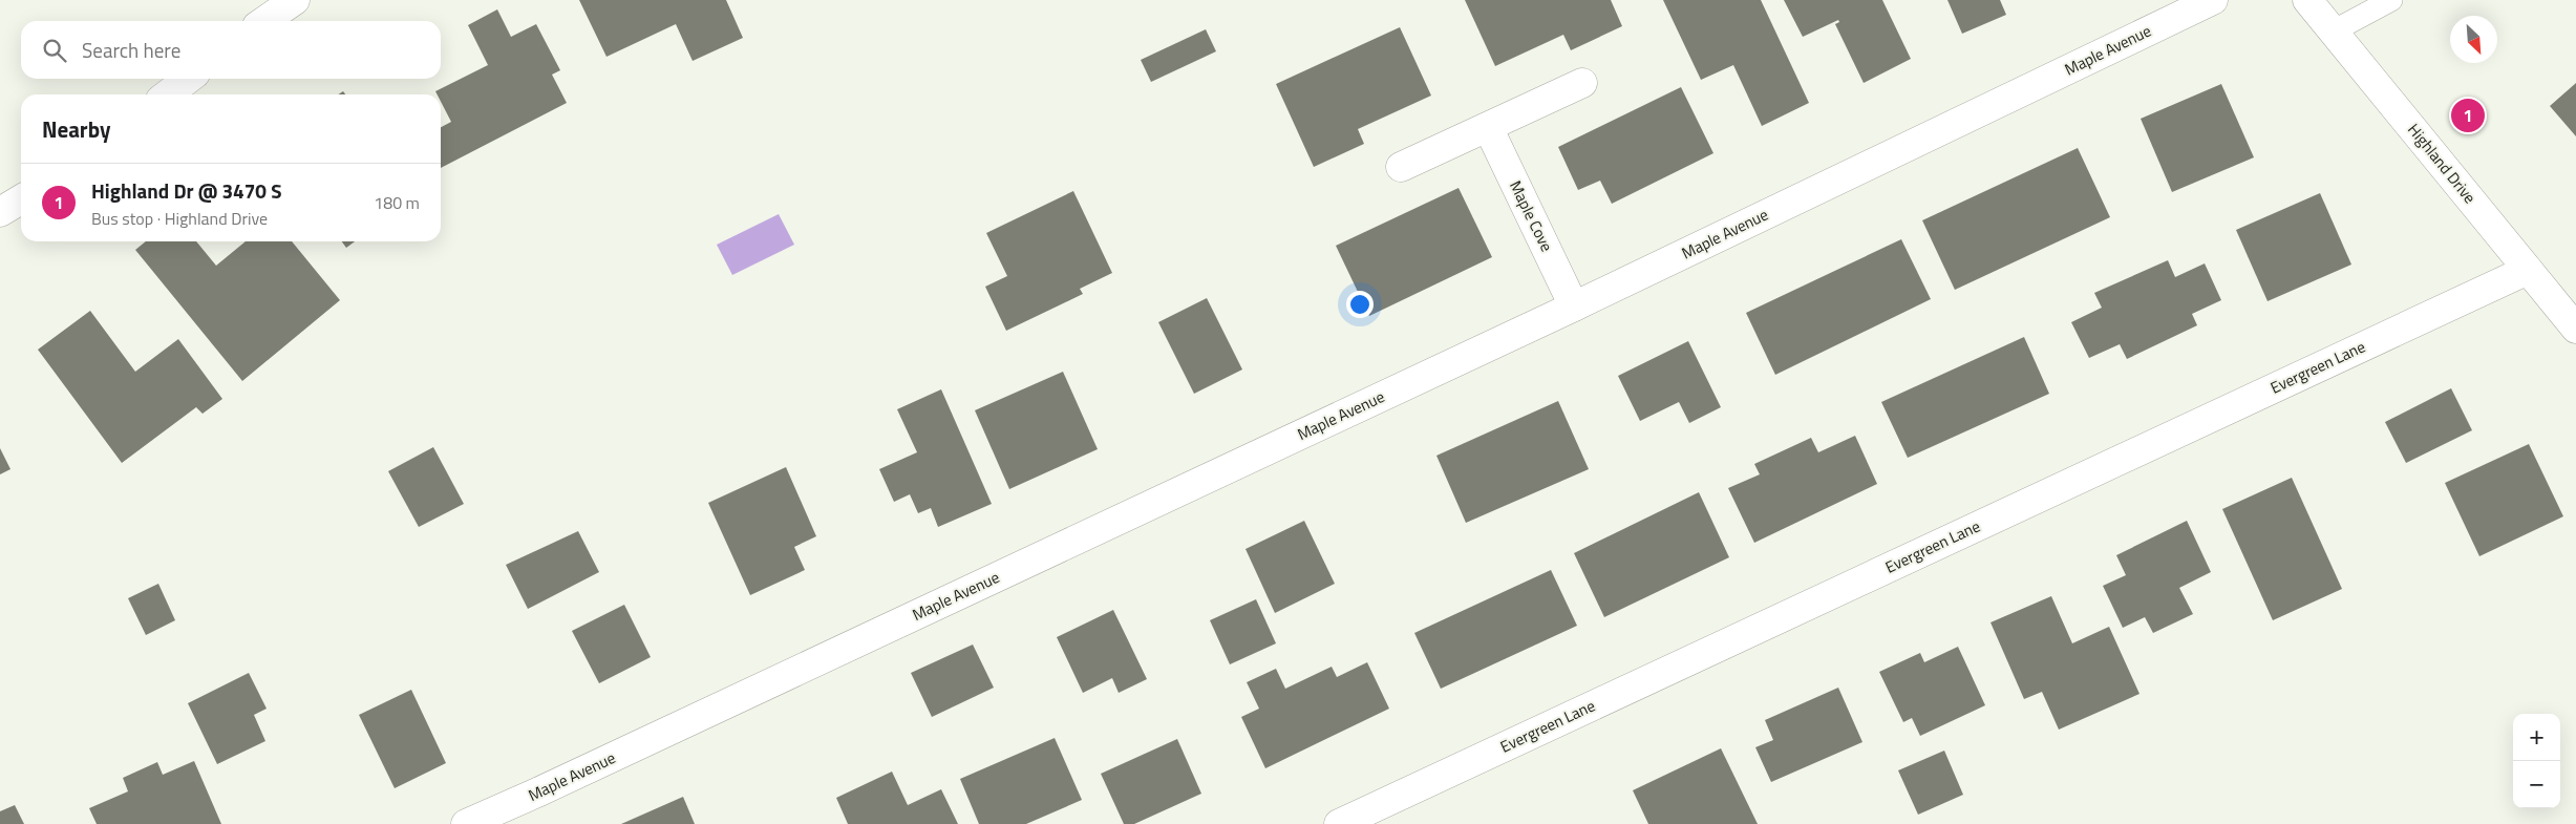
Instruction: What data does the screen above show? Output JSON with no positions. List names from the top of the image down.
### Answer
{
  "streets": {
    "street": [
      "Maple Avenue",
      "Highland Drive",
      "Maple Cove",
      "Evergreen Lane"
    ]
  },
  "crossings": [
    ["Maple Avenue", "Maple Cove"],
    ["Highland Drive", "Evergreen Lane"]
  ],
  "north": "bottom right",
  "page": {
    "search": "Search here",
    "heading": "Nearby",
    "pins": "1",
    "list": [
      {
        "mark": "1",
        "name": "Highland Dr @ 3470 S",
        "note": "Bus stop · Highland Drive",
        "value": "180 m"
      }
    ],
    "map_buttons": ["+", "−"]
  }
}
